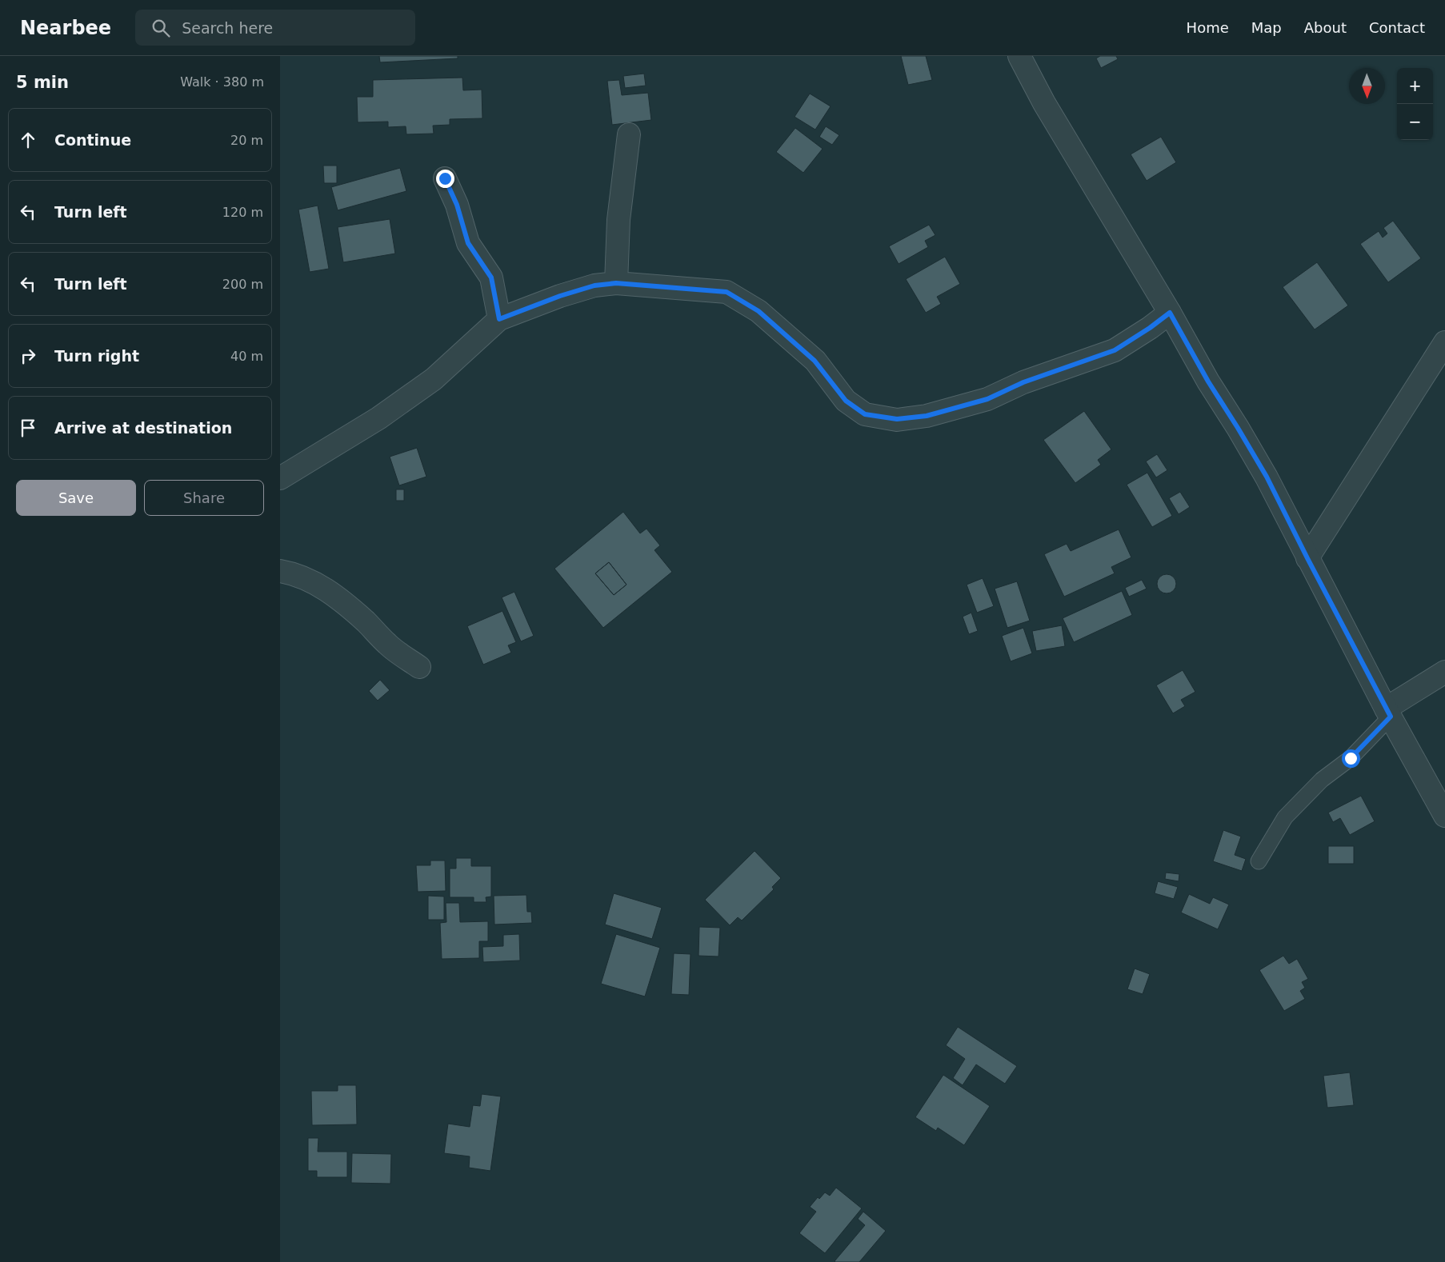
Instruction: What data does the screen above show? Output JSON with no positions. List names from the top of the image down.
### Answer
{
  "north": "bottom",
  "page": {
    "header": "Nearbee",
    "search": "Search here",
    "nav": [
      "Home",
      "Map",
      "About",
      "Contact"
    ],
    "heading": ["5 min", "Walk · 380 m"],
    "map_buttons": ["+", "−"],
    "list": [
      ["Continue", "20 m"],
      ["Turn left", "120 m"],
      ["Turn left", "200 m"],
      ["Turn right", "40 m"],
      "Arrive at destination"
    ],
    "buttons": ["Save", "Share"]
  }
}
